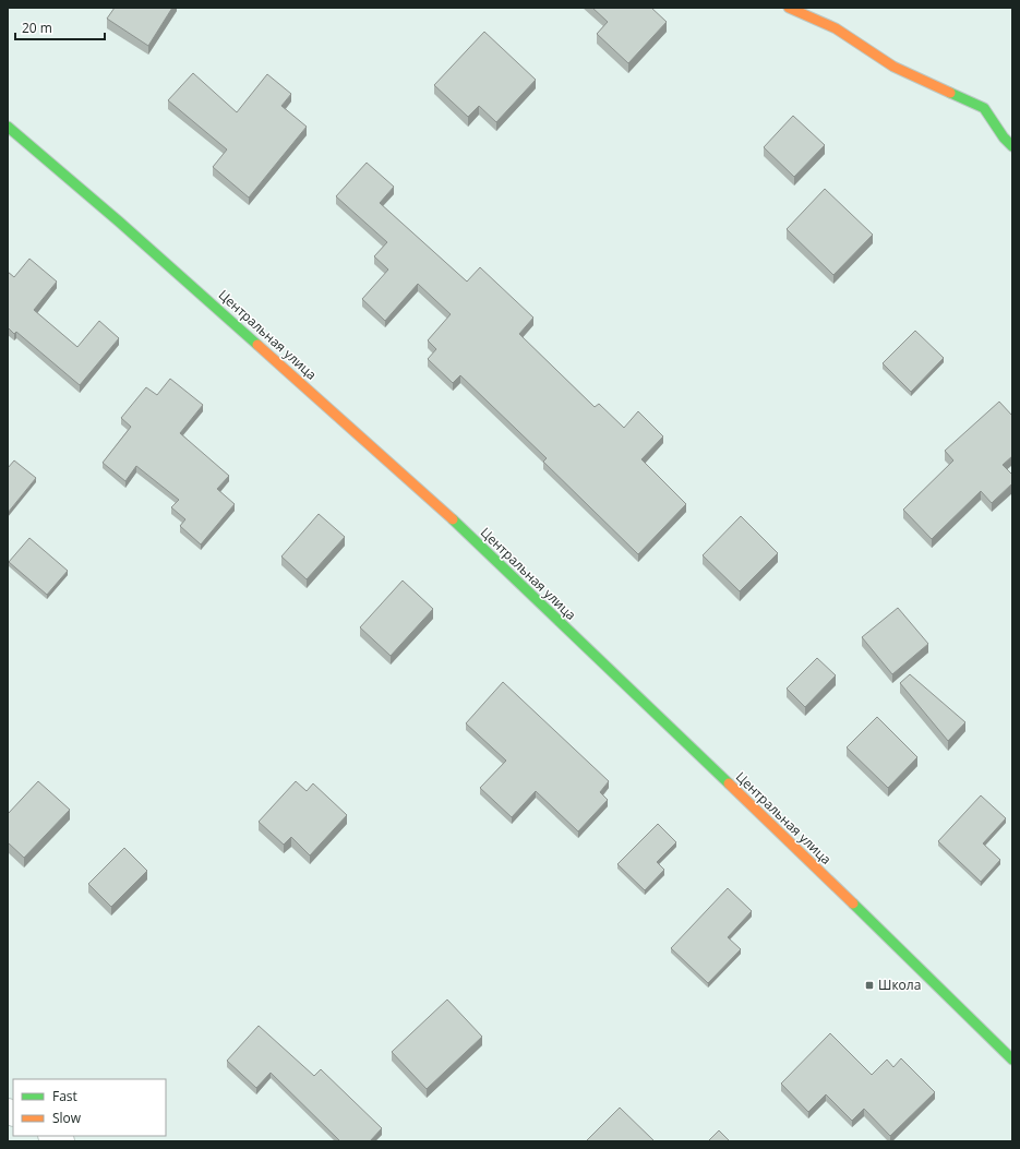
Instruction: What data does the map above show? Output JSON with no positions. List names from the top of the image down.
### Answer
{
  "streets": {
    "main road": ["Центральная улица"]
  },
  "places": {
    "transit": ["Школа"]
  },
  "legend": ["Fast", "Slow"],
  "scale_bar": "20 m"
}
